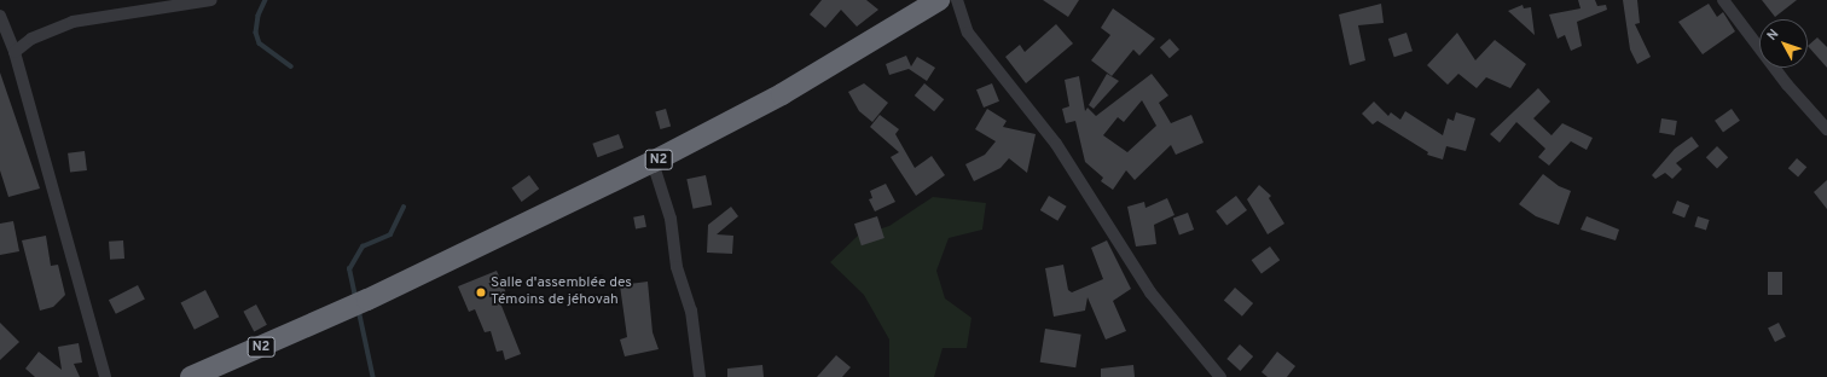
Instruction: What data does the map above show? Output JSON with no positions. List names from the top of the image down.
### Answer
{
  "streets": {
    "highway": ["N2"]
  },
  "places": ["Salle d'assemblée des Témoins de jéhovah"],
  "north": "top left"
}
